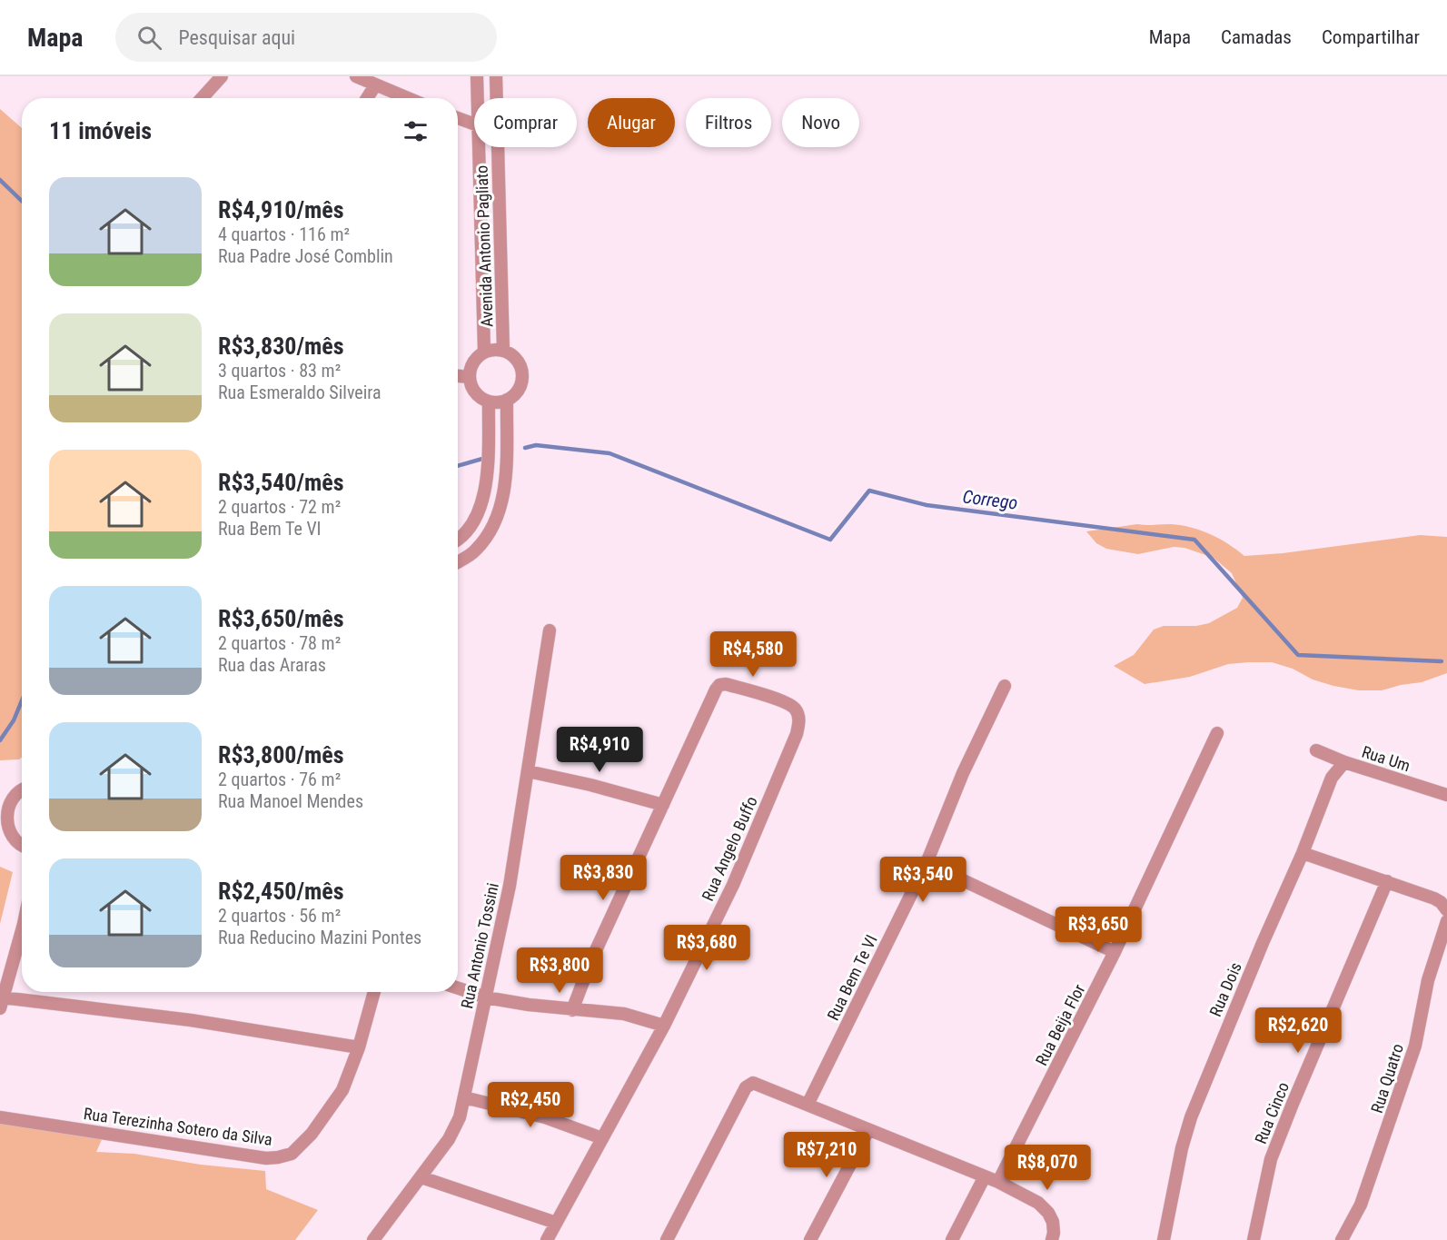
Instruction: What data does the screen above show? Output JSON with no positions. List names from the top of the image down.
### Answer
{
  "streets": {
    "street": [
      "Avenida Antonio Pagliato",
      "Rua Um",
      "Rua Angelo Buffo",
      "Rua Antonio Tossini",
      "Rua Bem Te VI",
      "Rua Dois",
      "Rua Beija Flor",
      "Rua Quatro",
      "Rua Cinco",
      "Rua Terezinha Sotero da Silva"
    ]
  },
  "crossings": [
    ["Rua Um", "Rua Dois"]
  ],
  "water": ["Corrego"],
  "page": {
    "header": "Mapa",
    "search": "Pesquisar aqui",
    "nav": ["Mapa", "Camadas", "Compartilhar"],
    "chip": [
      "Comprar",
      "Alugar",
      "Filtros",
      "Novo"
    ],
    "heading": "11 imóveis",
    "list": [
      {
        "name": "R$4,910/mês",
        "note": "4 quartos · 116 m² · Rua Padre José Comblin"
      },
      {
        "name": "R$3,830/mês",
        "note": "3 quartos · 83 m² · Rua Esmeraldo Silveira"
      },
      {
        "name": "R$3,540/mês",
        "note": "2 quartos · 72 m² · Rua Bem Te VI"
      },
      {
        "name": "R$3,650/mês",
        "note": "2 quartos · 78 m² · Rua das Araras"
      },
      {
        "name": "R$3,800/mês",
        "note": "2 quartos · 76 m² · Rua Manoel Mendes"
      },
      {
        "name": "R$2,450/mês",
        "note": "2 quartos · 56 m² · Rua Reducino Mazini Pontes"
      }
    ],
    "price": [
      "R$4,580",
      "R$4,910",
      "R$3,830",
      "R$3,540",
      "R$3,650",
      "R$3,680",
      "R$3,800",
      "R$2,620",
      "R$2,450",
      "R$7,210",
      "R$8,070"
    ]
  }
}
